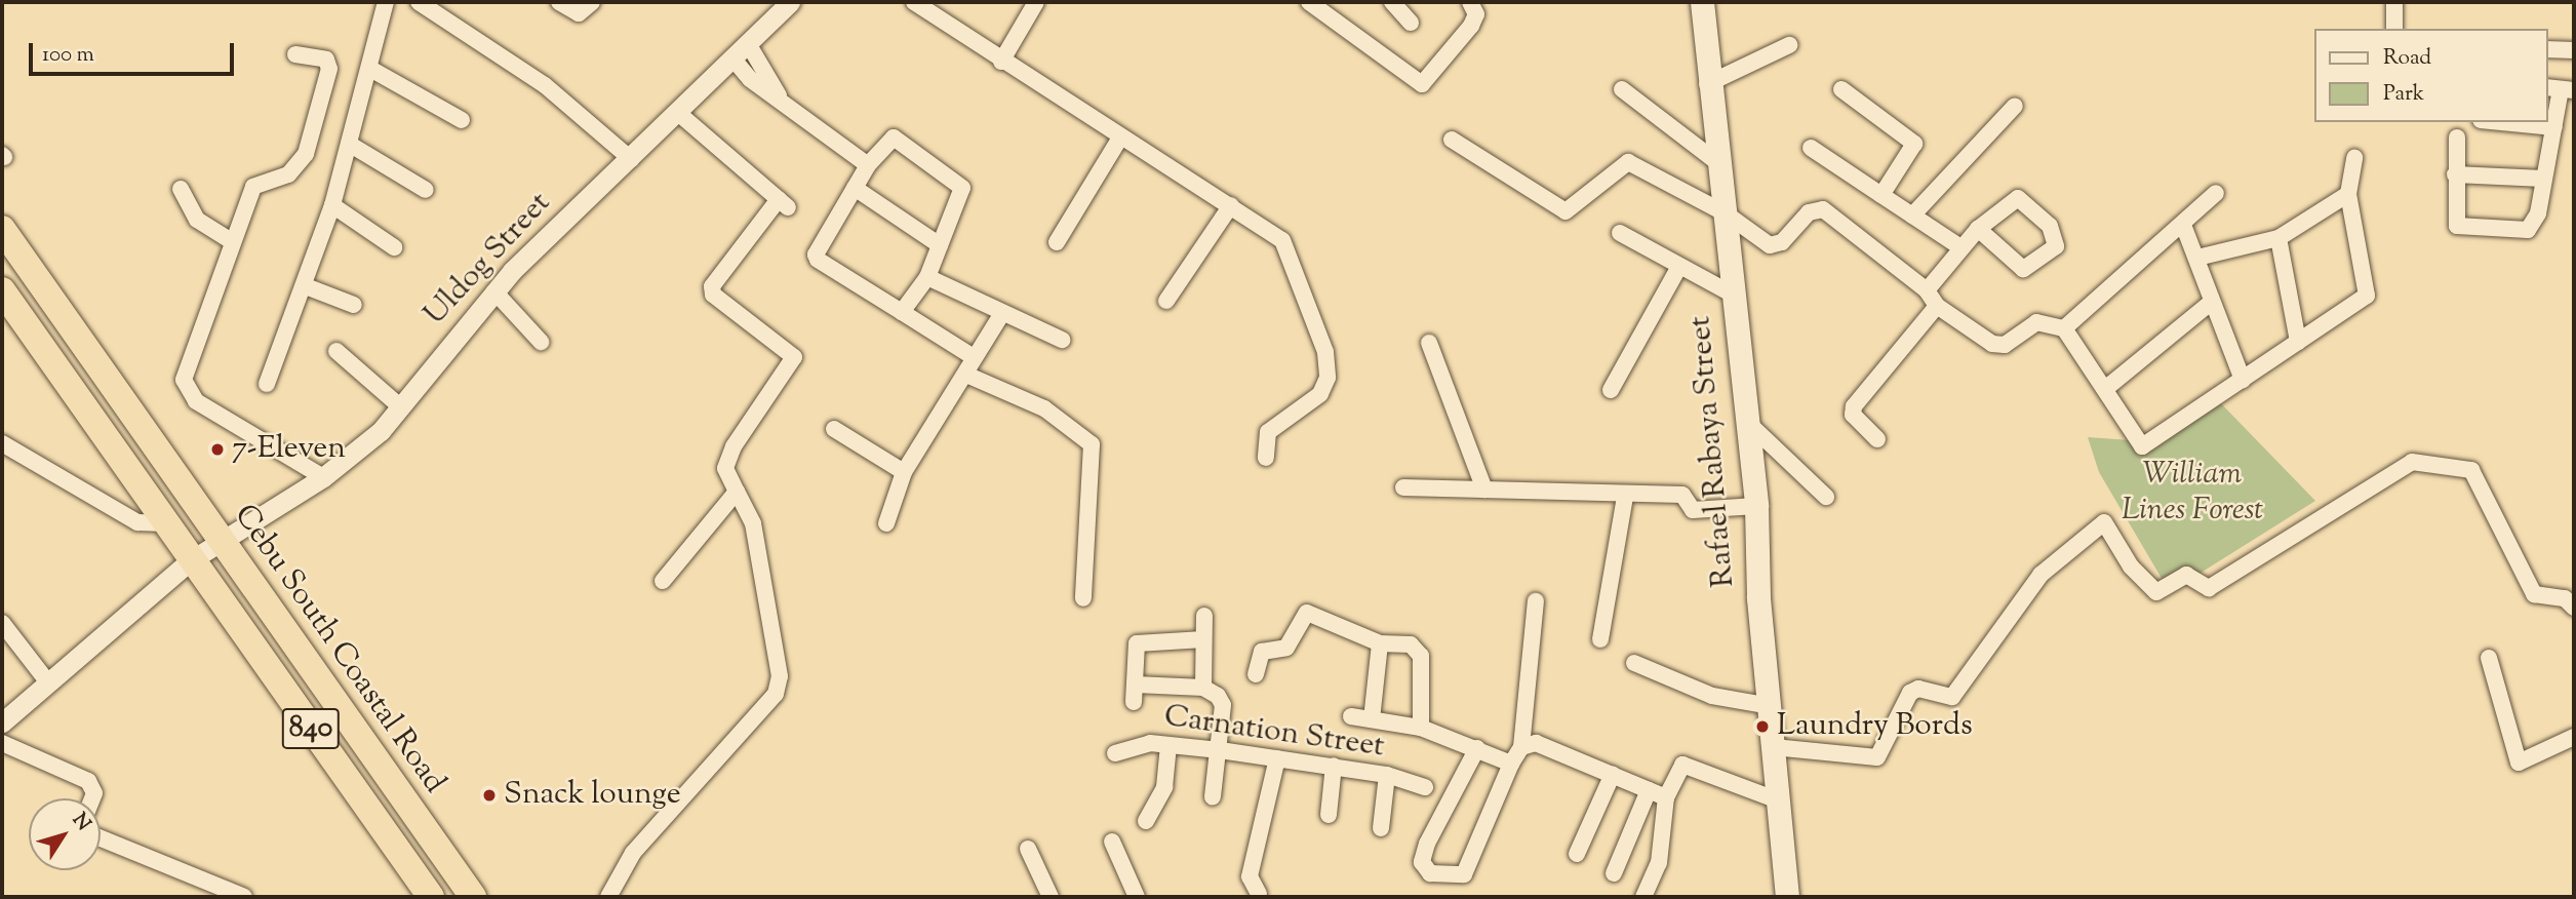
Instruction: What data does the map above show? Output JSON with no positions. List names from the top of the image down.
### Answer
{
  "streets": {
    "highway": ["Cebu South Coastal Road", "840"],
    "main road": ["Rafael Rabaya Street"],
    "street": ["Uldog Street", "Carnation Street"]
  },
  "crossings": [
    ["Uldog Street", "Cebu South Coastal Road"],
    ["Uldog Street", "840"]
  ],
  "parks": ["William Lines Forest"],
  "places": ["7-Eleven", "Laundry Bords", "Snack lounge"],
  "legend": ["Road", "Park"],
  "scale_bar": "100 m",
  "north": "top right"
}
